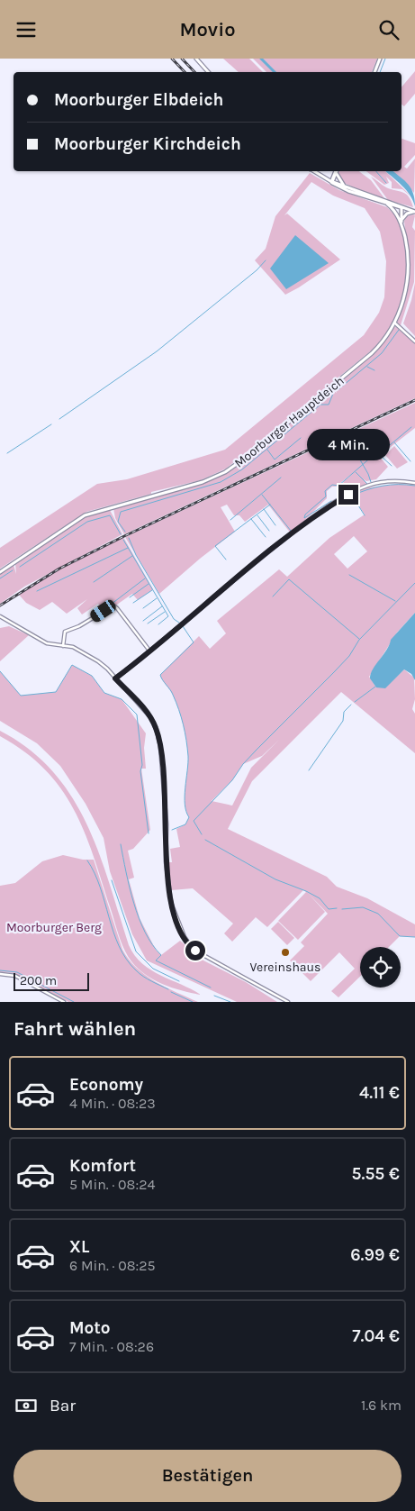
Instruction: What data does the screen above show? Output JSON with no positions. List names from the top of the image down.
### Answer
{
  "streets": {
    "main road": ["Moorburger Hauptdeich"]
  },
  "parks": ["Moorburger Berg"],
  "places": ["Vereinshaus"],
  "scale_bar": "200 m",
  "page": {
    "header": "Movio",
    "banner": ["Moorburger Elbdeich", "Moorburger Kirchdeich"],
    "bubble": "4 Min.",
    "scale": "200 m",
    "heading": "Fahrt wählen",
    "list": [
      {
        "name": "Economy",
        "note": "4 Min. · 08:23",
        "value": "4.11 €"
      },
      {
        "name": "Komfort",
        "note": "5 Min. · 08:24",
        "value": "5.55 €"
      },
      {
        "name": "XL",
        "note": "6 Min. · 08:25",
        "value": "6.99 €"
      },
      {
        "name": "Moto",
        "note": "7 Min. · 08:26",
        "value": "7.04 €"
      }
    ],
    "pay": ["Bar", "1.6 km"],
    "buttons": "Bestätigen"
  }
}
